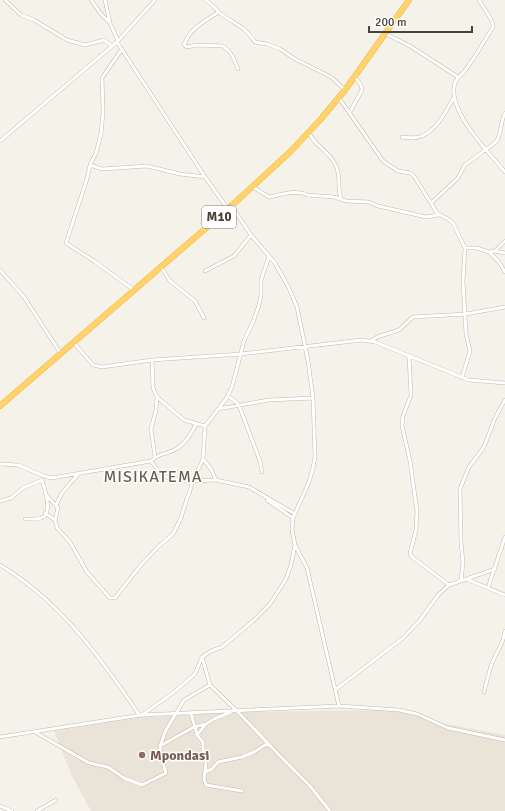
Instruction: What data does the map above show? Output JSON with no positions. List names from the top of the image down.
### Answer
{
  "streets": {
    "highway": ["M10"]
  },
  "districts": ["MISIKATEMA"],
  "places": ["Mpondasi"],
  "scale_bar": "200 m"
}
